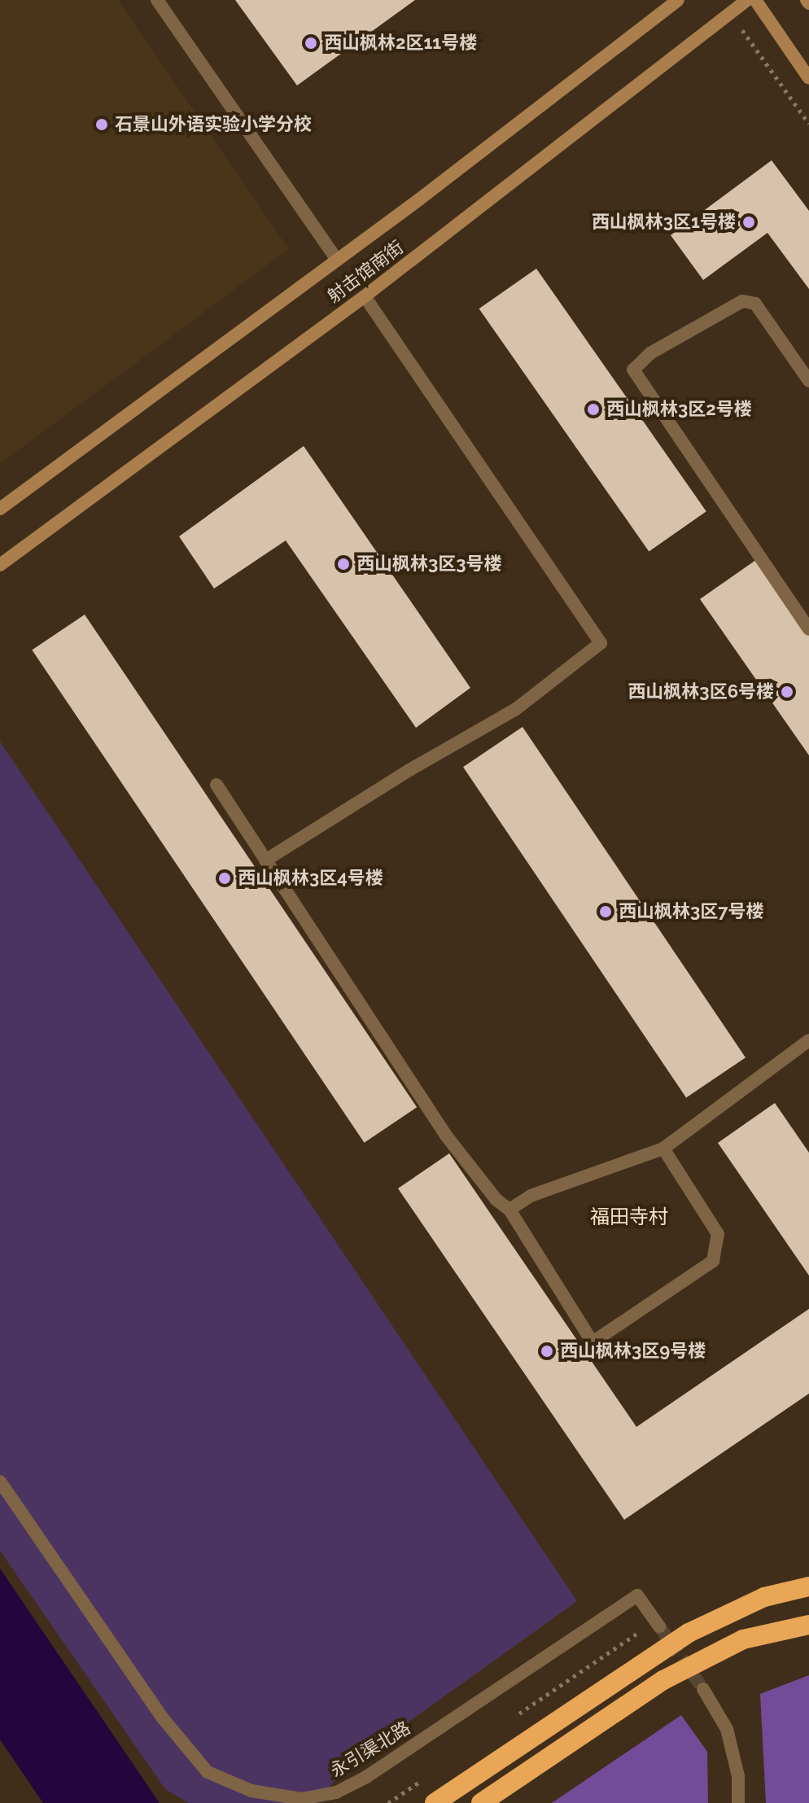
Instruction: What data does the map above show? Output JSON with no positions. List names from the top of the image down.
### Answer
{
  "streets": {
    "main road": ["射击馆南街"],
    "street": ["永引渠北路"]
  },
  "districts": ["福田寺村"],
  "places": [
    "西山枫林2区11号楼",
    "石景山外语实验小学分校",
    "西山枫林3区1号楼",
    "西山枫林3区2号楼",
    "西山枫林3区3号楼",
    "西山枫林3区6号楼",
    "西山枫林3区4号楼",
    "西山枫林3区7号楼",
    "西山枫林3区9号楼"
  ]
}
